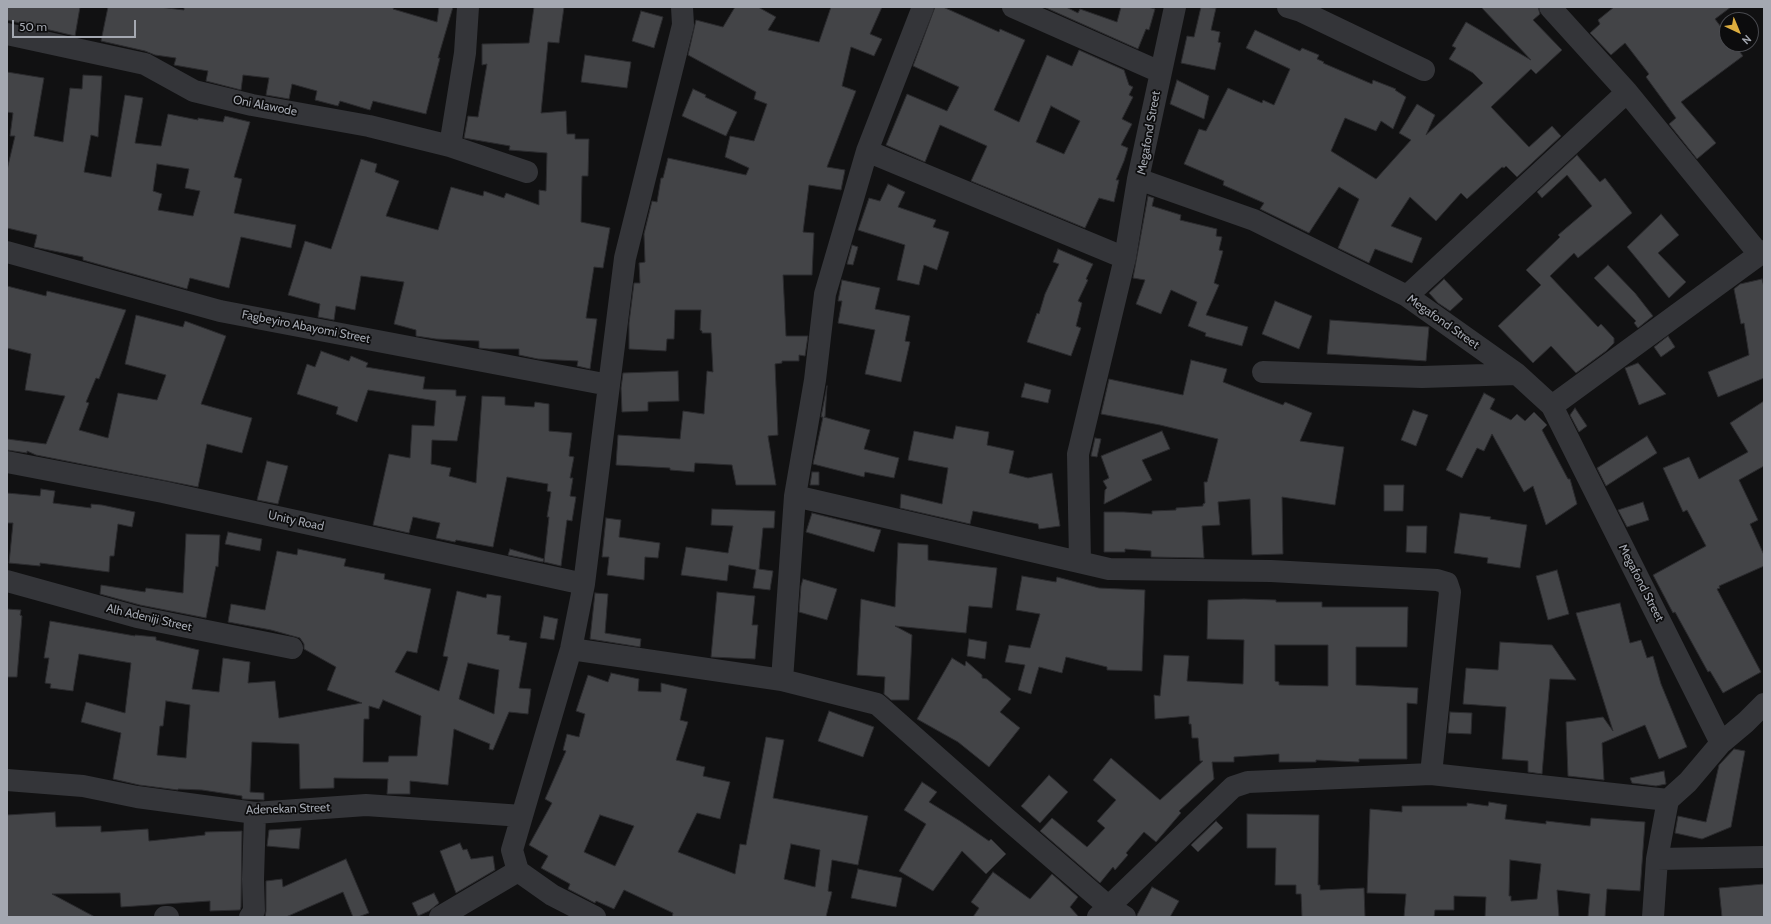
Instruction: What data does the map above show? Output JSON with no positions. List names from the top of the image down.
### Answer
{
  "streets": {
    "street": [
      "Oni Alawode",
      "Megafond Street",
      "Fagbeyiro Abayomi Street",
      "Unity Road",
      "Alh Adeniji Street",
      "Adenekan Street"
    ]
  },
  "scale_bar": "50 m",
  "north": "bottom right"
}
